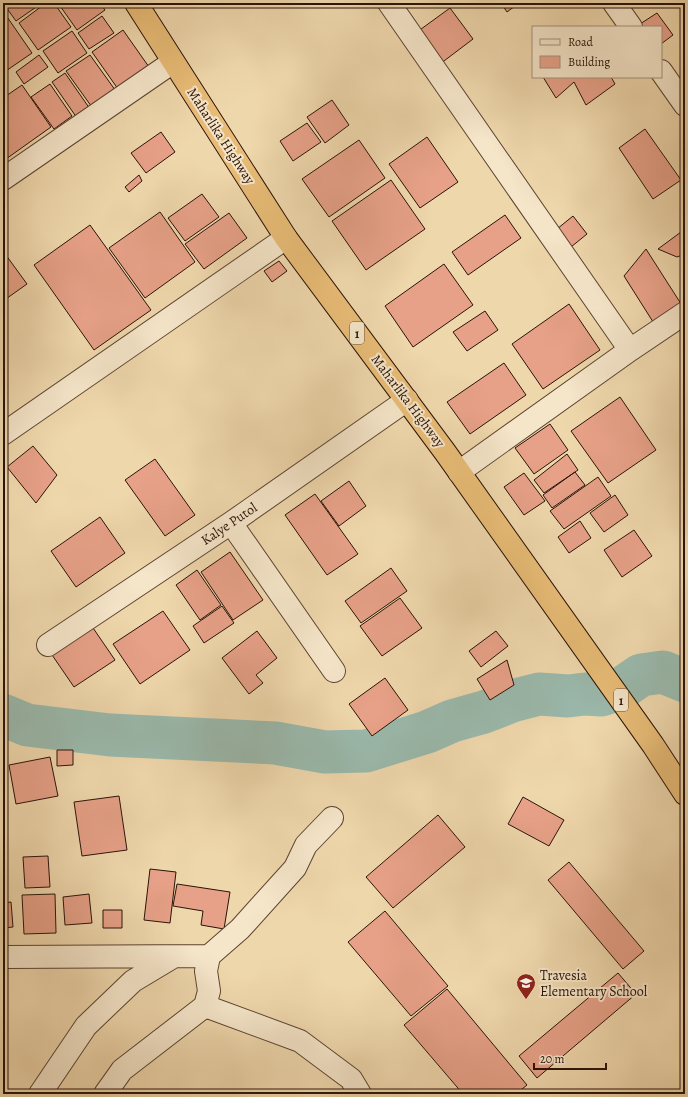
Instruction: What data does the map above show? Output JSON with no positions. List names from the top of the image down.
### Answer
{
  "streets": {
    "highway": ["Maharlika Highway", "1"],
    "street": ["Kalye Putol"]
  },
  "crossings": [
    ["Maharlika Highway", "Kalye Putol"]
  ],
  "places": {
    "school or university": ["Travesia Elementary School"]
  },
  "legend": ["Road", "Building"],
  "scale_bar": "20 m"
}
